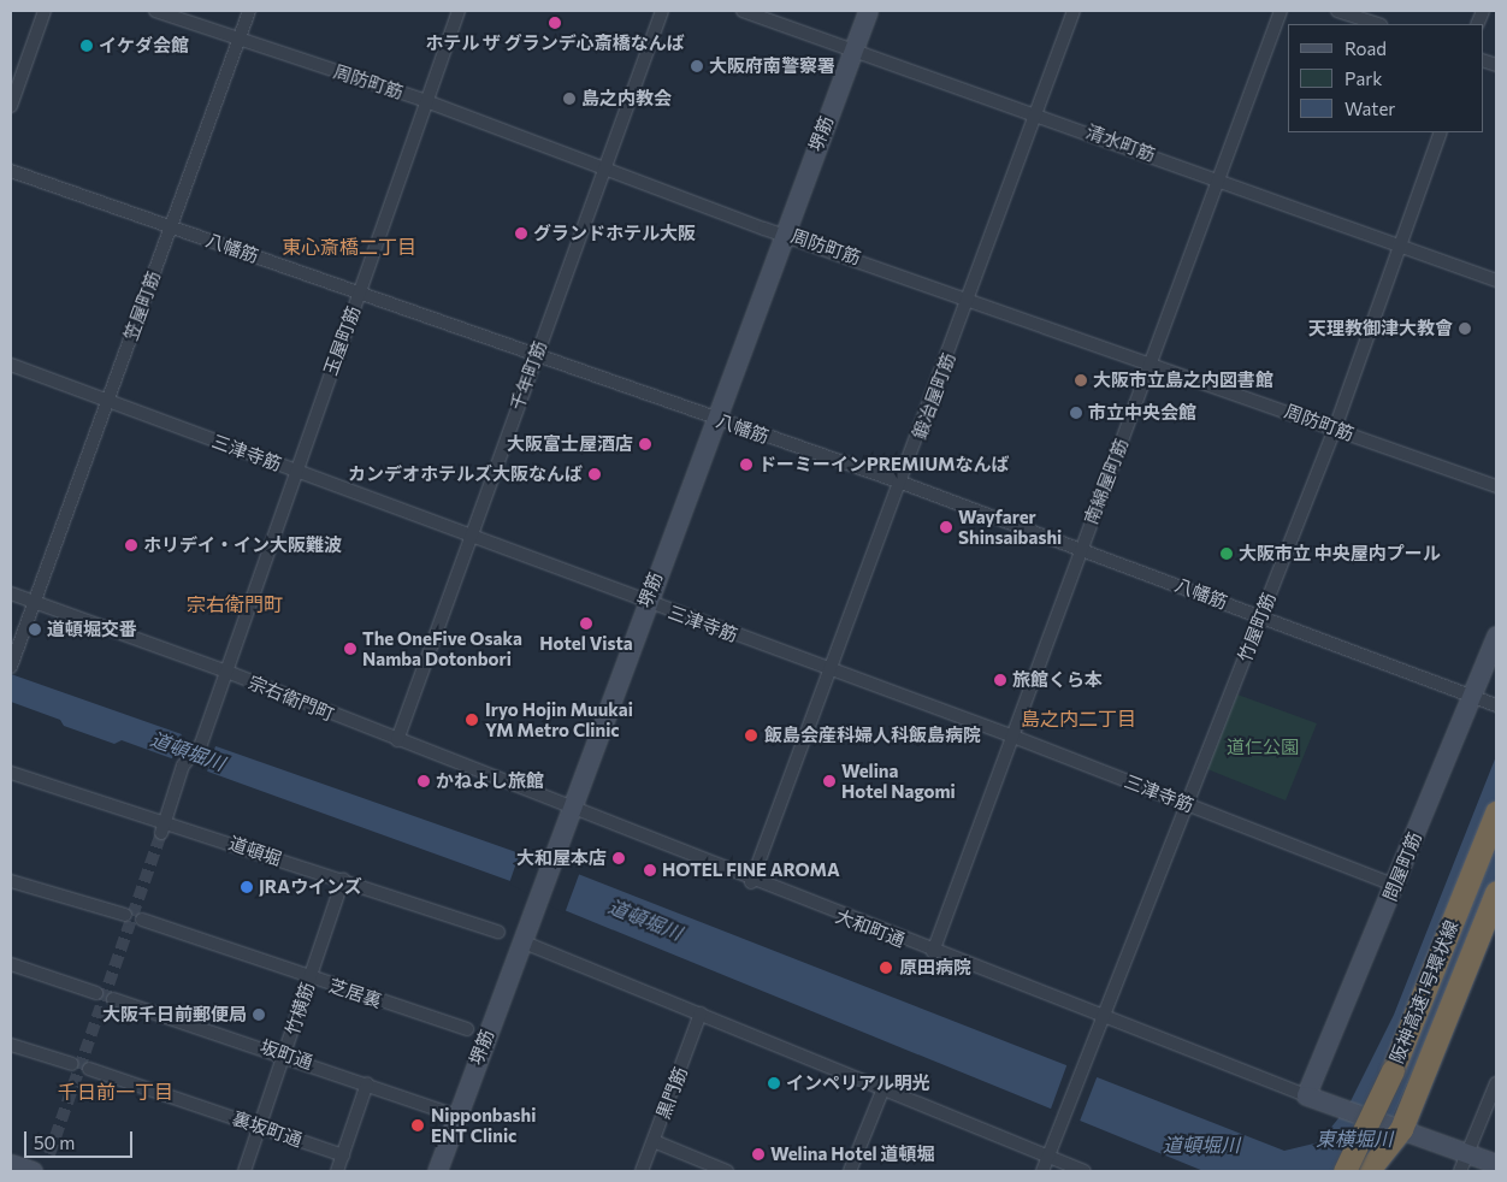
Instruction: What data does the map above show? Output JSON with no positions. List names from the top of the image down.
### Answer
{
  "streets": {
    "highway": ["阪神高速1号環状線"],
    "main road": ["堺筋", "問屋町筋"],
    "street": [
      "周防町筋",
      "清水町筋",
      "八幡筋",
      "笠屋町筋",
      "玉屋町筋",
      "千年町筋",
      "鍛冶屋町筋",
      "三津寺筋",
      "南綿屋町筋",
      "竹屋町筋",
      "宗右衛門町",
      "道頓堀",
      "大和町通",
      "芝居裏",
      "竹横筋",
      "坂町通",
      "黒門筋",
      "裏坂町通"
    ]
  },
  "crossings": [
    ["周防町筋", "堺筋"],
    ["周防町筋", "笠屋町筋"],
    ["周防町筋", "玉屋町筋"],
    ["周防町筋", "千年町筋"],
    ["周防町筋", "鍛冶屋町筋"],
    ["周防町筋", "南綿屋町筋"],
    ["周防町筋", "竹屋町筋"],
    ["堺筋", "清水町筋"],
    ["堺筋", "八幡筋"],
    ["堺筋", "三津寺筋"],
    ["堺筋", "宗右衛門町"],
    ["堺筋", "大和町通"],
    ["堺筋", "坂町通"],
    ["清水町筋", "鍛冶屋町筋"],
    ["清水町筋", "南綿屋町筋"],
    ["清水町筋", "竹屋町筋"],
    ["八幡筋", "笠屋町筋"],
    ["八幡筋", "玉屋町筋"],
    ["八幡筋", "千年町筋"],
    ["八幡筋", "鍛冶屋町筋"],
    ["八幡筋", "南綿屋町筋"],
    ["八幡筋", "竹屋町筋"],
    ["八幡筋", "問屋町筋"],
    ["笠屋町筋", "三津寺筋"],
    ["笠屋町筋", "宗右衛門町"],
    ["玉屋町筋", "三津寺筋"],
    ["玉屋町筋", "宗右衛門町"],
    ["玉屋町筋", "道頓堀"],
    ["千年町筋", "三津寺筋"],
    ["千年町筋", "宗右衛門町"],
    ["鍛冶屋町筋", "三津寺筋"],
    ["鍛冶屋町筋", "大和町通"],
    ["三津寺筋", "南綿屋町筋"],
    ["三津寺筋", "竹屋町筋"],
    ["三津寺筋", "問屋町筋"],
    ["南綿屋町筋", "大和町通"],
    ["竹屋町筋", "大和町通"],
    ["宗右衛門町", "大和町通"],
    ["道頓堀", "竹横筋"],
    ["問屋町筋", "大和町通"],
    ["芝居裏", "竹横筋"],
    ["竹横筋", "坂町通"],
    ["竹横筋", "裏坂町通"]
  ],
  "districts": [
    "東心斎橋二丁目",
    "宗右衛門町",
    "島之内二丁目",
    "千日前一丁目"
  ],
  "water": ["道頓堀川", "東横堀川"],
  "parks": ["道仁公園"],
  "places": [
    "ホテル ザ グランデ心斎橋なんば",
    "イケダ会館",
    "大阪府南警察署",
    "島之内教会",
    "グランドホテル大阪",
    "天理教御津大教會",
    "大阪市立島之内図書館",
    "市立中央会館",
    "大阪富士屋酒店",
    "ドーミーインPREMIUMなんば",
    "カンデオホテルズ大阪なんば",
    "Wayfarer Shinsaibashi",
    "ホリデイ・イン大阪難波",
    "大阪市立 中央屋内プール",
    "Hotel Vista",
    "道頓堀交番",
    "The OneFive Osaka Namba Dotonbori",
    "旅館くら本",
    "Iryo Hojin Muukai YM Metro Clinic",
    "飯島会産科婦人科飯島病院",
    "かねよし旅館",
    "Welina Hotel Nagomi",
    "大和屋本店",
    "HOTEL FINE AROMA",
    "JRAウインズ",
    "原田病院",
    "大阪千日前郵便局",
    "インペリアル明光",
    "Nipponbashi ENT Clinic",
    "Welina Hotel 道頓堀"
  ],
  "legend": ["Road", "Park", "Water"],
  "scale_bar": "50 m"
}
